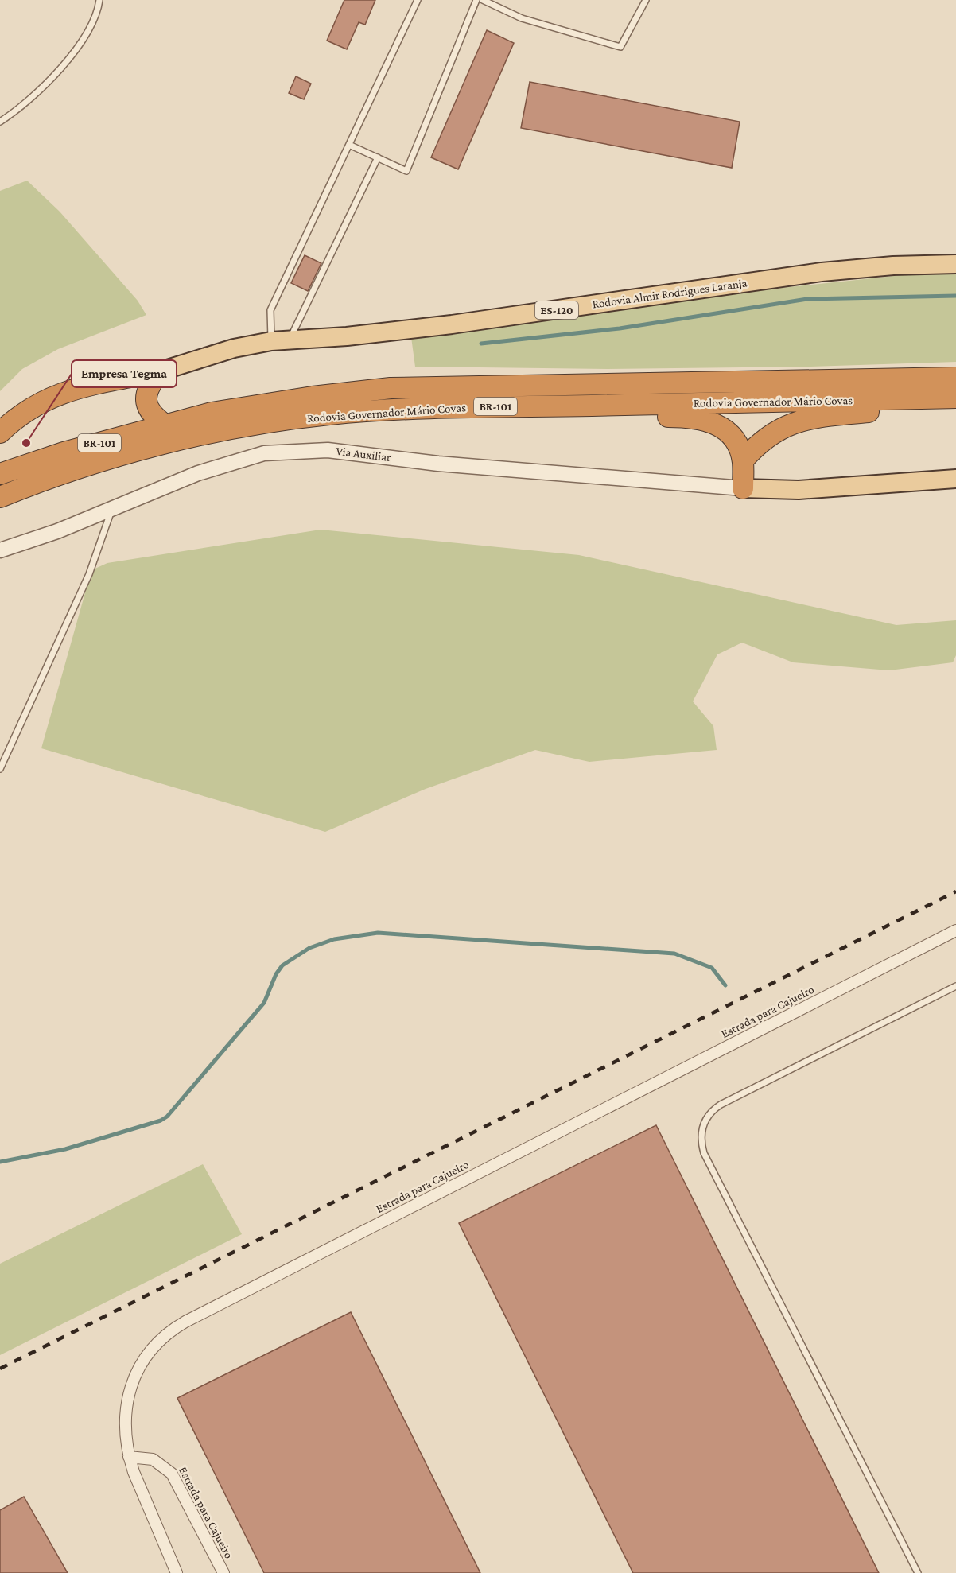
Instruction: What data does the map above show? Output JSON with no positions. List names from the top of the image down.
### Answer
{
  "streets": {
    "highway": ["Rodovia Governador Mário Covas", "BR-101"],
    "main road": ["Rodovia Almir Rodrigues Laranja", "ES-120"],
    "street": ["Via Auxiliar", "Estrada para Cajueiro"]
  },
  "places": ["Empresa Tegma"]
}
